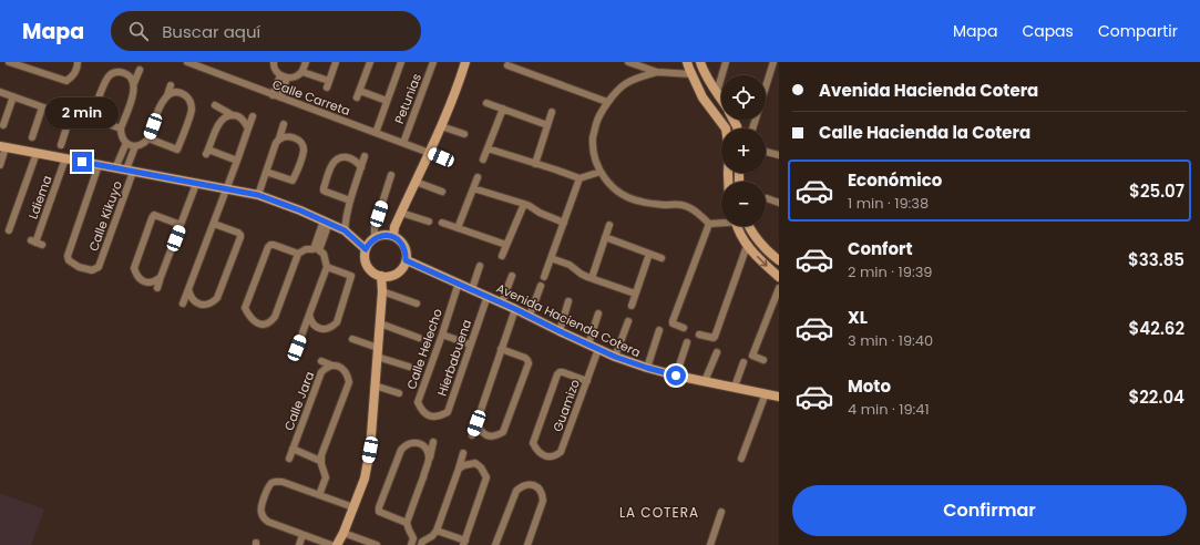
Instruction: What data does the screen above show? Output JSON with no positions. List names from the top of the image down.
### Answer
{
  "streets": {
    "street": [
      "Calle Carreta",
      "Petunias",
      "Ldiema",
      "Calle Kikuyo",
      "Avenida Hacienda Cotera",
      "Calle Helecho",
      "Hierbabuena",
      "Calle Jara",
      "Guamizo"
    ]
  },
  "crossings": [
    ["Calle Carreta", "Petunias"],
    ["Avenida Hacienda Cotera", "Calle Helecho"],
    ["Avenida Hacienda Cotera", "Hierbabuena"],
    ["Avenida Hacienda Cotera", "Guamizo"],
    ["Calle Helecho", "Hierbabuena"]
  ],
  "districts": ["LA COTERA"],
  "page": {
    "header": "Mapa",
    "search": "Buscar aquí",
    "nav": ["Mapa", "Capas", "Compartir"],
    "banner": ["Avenida Hacienda Cotera", "Calle Hacienda la Cotera"],
    "map_buttons": ["+", "−"],
    "bubble": "2 min",
    "list": [
      {
        "name": "Económico",
        "note": "1 min · 19:38",
        "value": "$25.07"
      },
      {
        "name": "Confort",
        "note": "2 min · 19:39",
        "value": "$33.85"
      },
      {
        "name": "XL",
        "note": "3 min · 19:40",
        "value": "$42.62"
      },
      {
        "name": "Moto",
        "note": "4 min · 19:41",
        "value": "$22.04"
      }
    ],
    "buttons": "Confirmar"
  }
}
